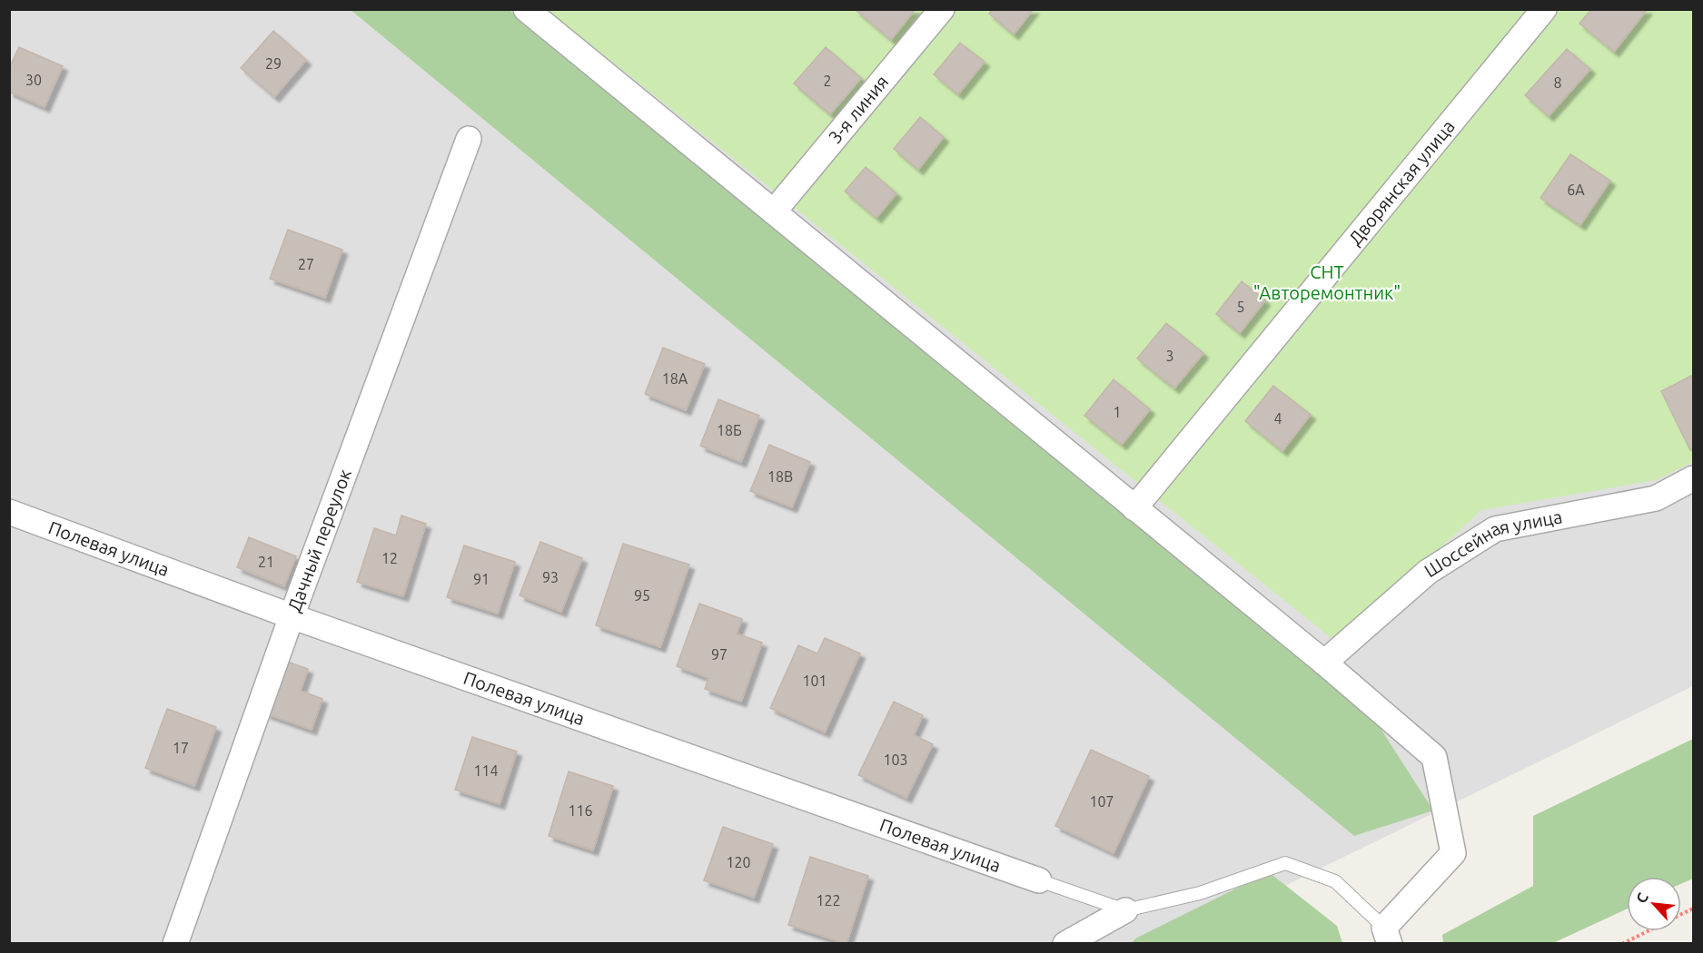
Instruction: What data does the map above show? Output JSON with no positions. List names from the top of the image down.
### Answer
{
  "streets": {
    "street": [
      "3-я линия",
      "Дворянская улица",
      "Дачный переулок",
      "Шоссейная улица",
      "Полевая улица"
    ]
  },
  "crossings": [
    ["Дачный переулок", "Полевая улица"]
  ],
  "parks": ["СНТ \"Авторемонтник\""],
  "house_numbers": [
    "29",
    "30",
    "2",
    "8",
    "6А",
    "27",
    "5",
    "3",
    "18А",
    "1",
    "4",
    "18Б",
    "18В",
    "12",
    "21",
    "93",
    "91",
    "95",
    "97",
    "101",
    "17",
    "103",
    "114",
    "107",
    "116",
    "120",
    "122"
  ],
  "north": "top left"
}
